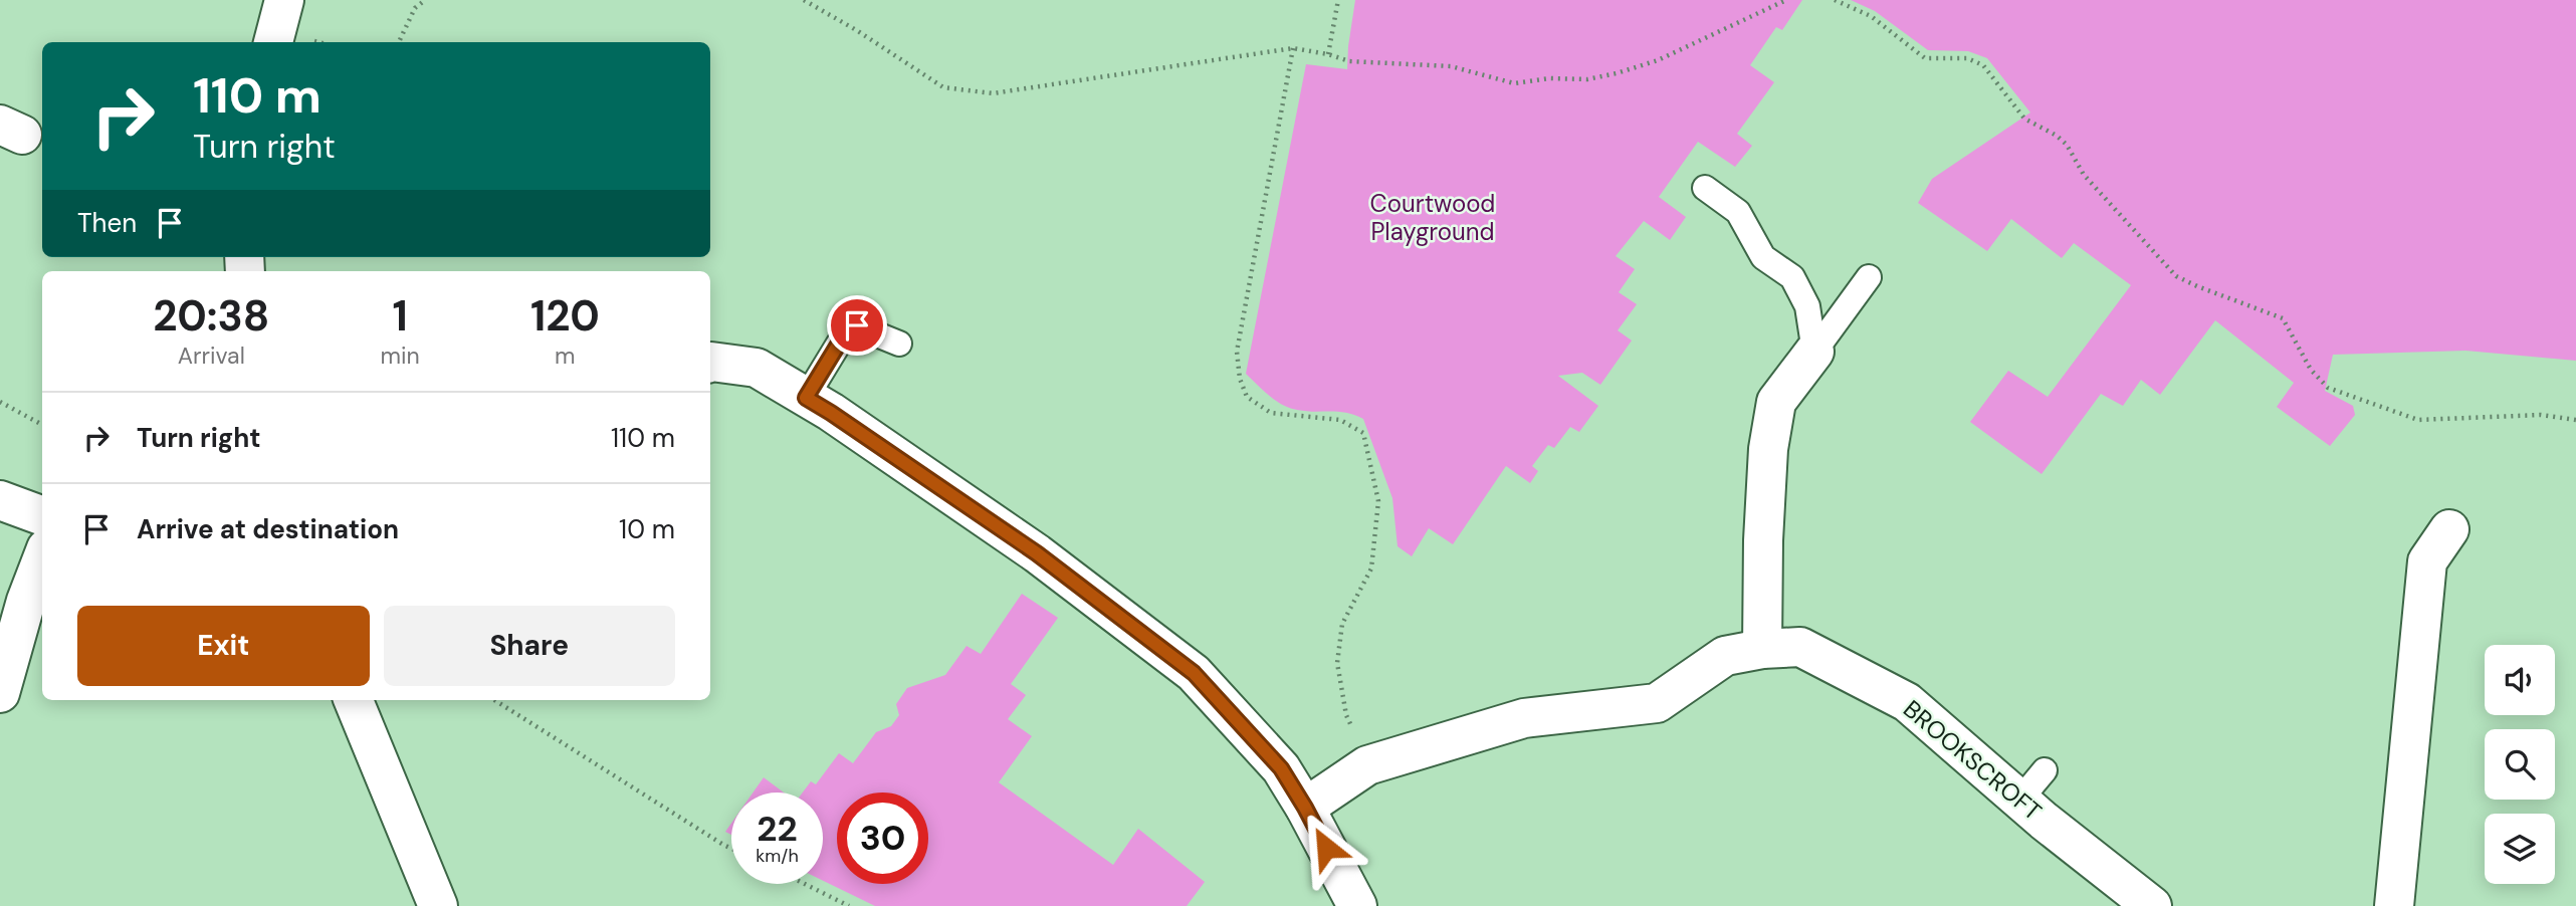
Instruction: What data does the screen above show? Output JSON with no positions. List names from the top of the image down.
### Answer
{
  "streets": {
    "street": ["BROOKSCROFT"]
  },
  "parks": ["Courtwood Playground"],
  "page": {
    "turn": ["110 m", "Turn right"],
    "then": "Then",
    "eta": [
      "20:38",
      "Arrival",
      "1",
      "min",
      "120",
      "m"
    ],
    "list": [
      {
        "name": "Turn right",
        "value": "110 m"
      },
      {
        "name": "Arrive at destination",
        "value": "10 m"
      }
    ],
    "buttons": ["Exit", "Share"],
    "speed": "22 km/h",
    "limit": "30"
  }
}
